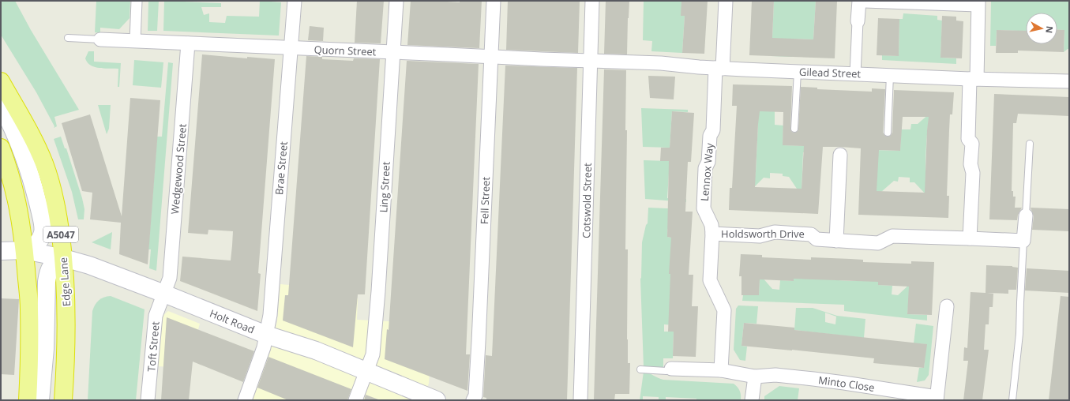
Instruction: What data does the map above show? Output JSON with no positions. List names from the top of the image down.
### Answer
{
  "streets": {
    "highway": ["A5047", "Edge Lane"],
    "main road": ["Holt Road"],
    "street": [
      "Quorn Street",
      "Gilead Street",
      "Brae Street",
      "Wedgewood Street",
      "Lennox Way",
      "Ling Street",
      "Fell Street",
      "Cotswold Street",
      "Holdsworth Drive",
      "Toft Street",
      "Minto Close"
    ]
  },
  "crossings": [
    ["Quorn Street", "Gilead Street"],
    ["Quorn Street", "Brae Street"],
    ["Quorn Street", "Wedgewood Street"],
    ["Quorn Street", "Ling Street"],
    ["Quorn Street", "Fell Street"],
    ["Quorn Street", "Cotswold Street"],
    ["Gilead Street", "Lennox Way"],
    ["Gilead Street", "Cotswold Street"],
    ["Brae Street", "Holt Road"],
    ["Wedgewood Street", "Holt Road"],
    ["Wedgewood Street", "Toft Street"],
    ["Lennox Way", "Holdsworth Drive"],
    ["Lennox Way", "Minto Close"],
    ["Ling Street", "Holt Road"],
    ["Edge Lane", "Holt Road"],
    ["Holt Road", "Toft Street"]
  ],
  "north": "right"
}
